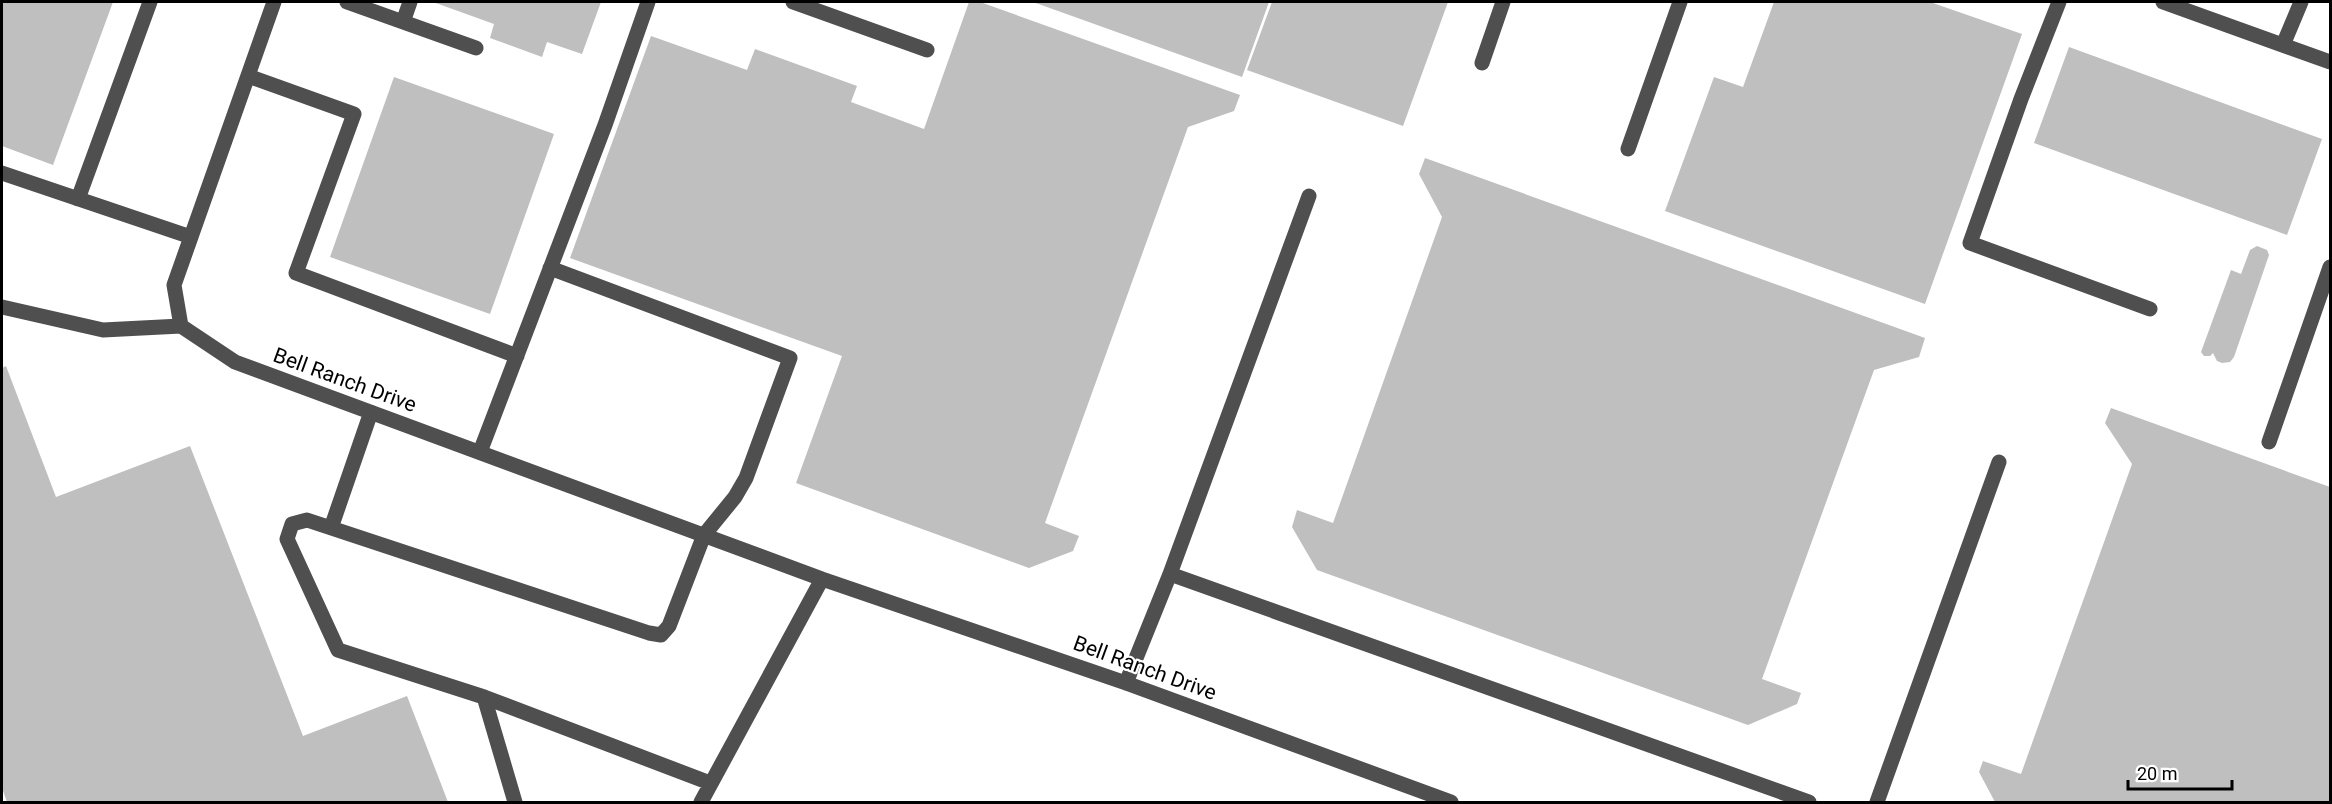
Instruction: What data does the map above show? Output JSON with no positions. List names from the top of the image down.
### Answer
{
  "streets": {
    "street": ["Bell Ranch Drive"]
  },
  "scale_bar": "20 m"
}
